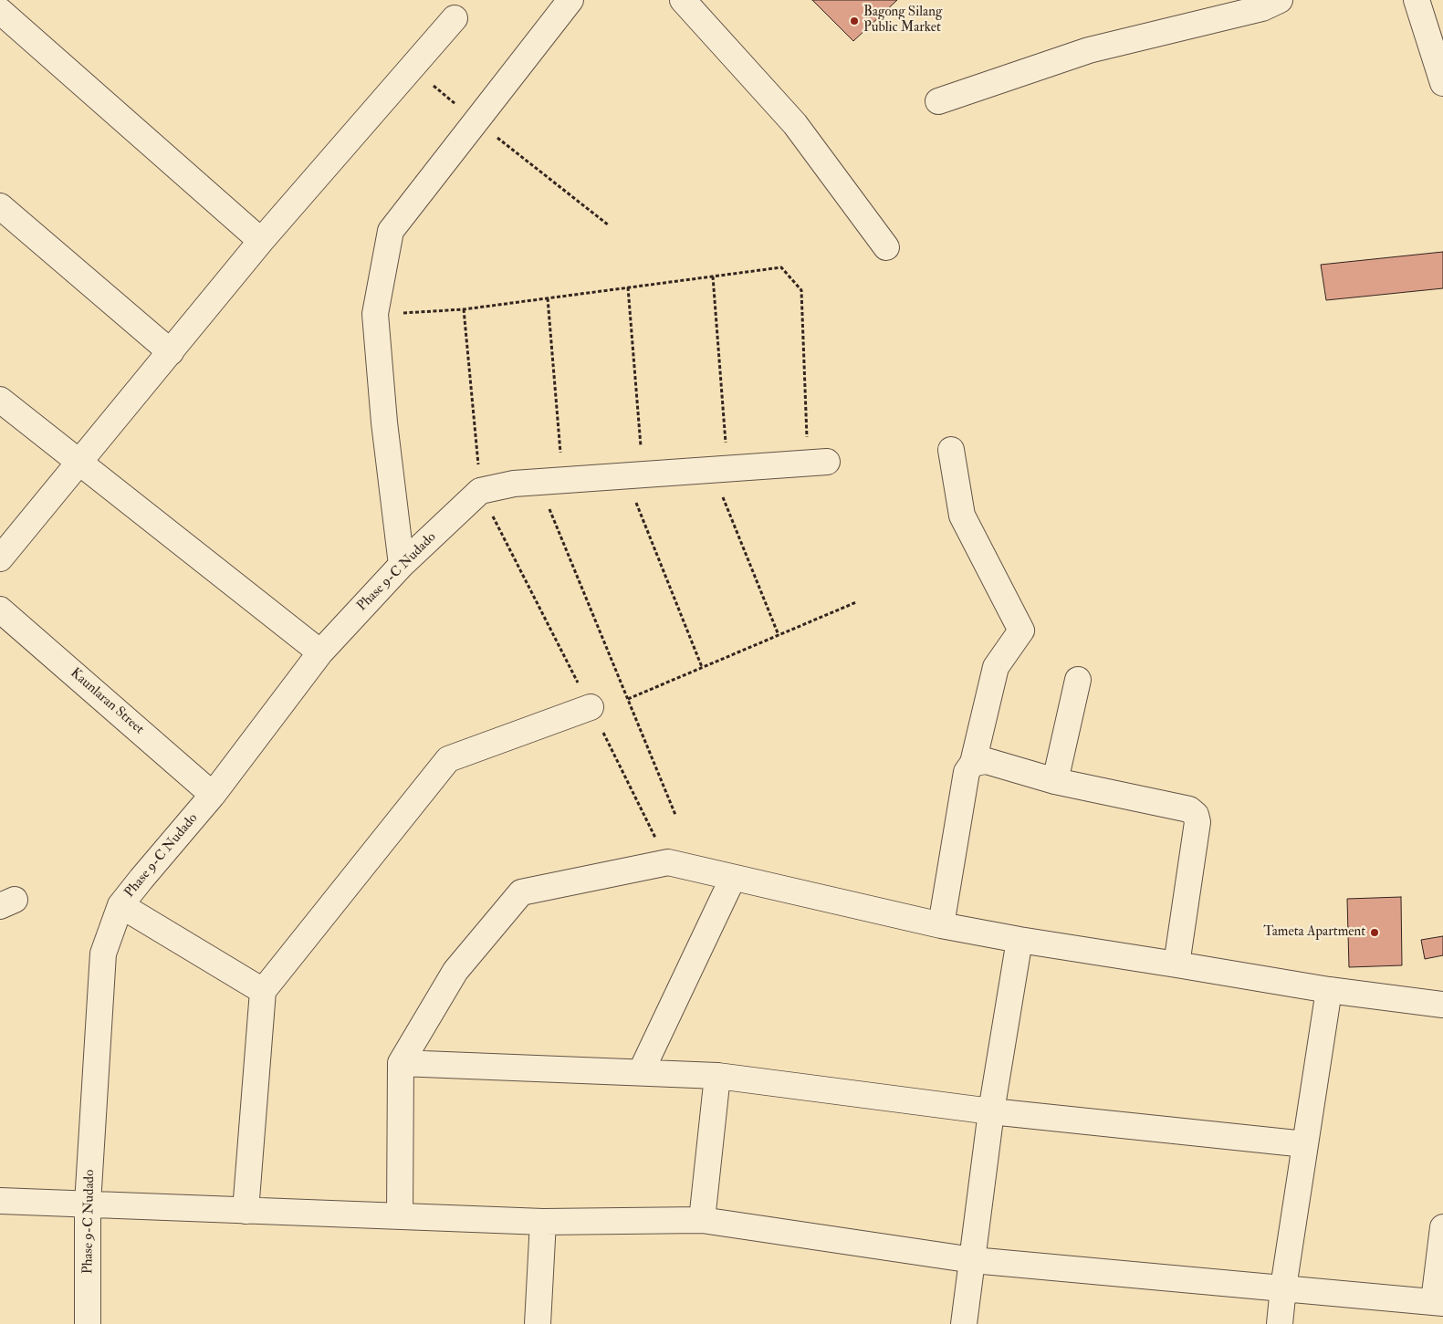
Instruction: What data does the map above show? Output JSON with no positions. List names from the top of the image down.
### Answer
{
  "streets": {
    "street": ["Phase 9-C Nudado", "Kaunlaran Street"]
  },
  "crossings": [
    ["Phase 9-C Nudado", "Kaunlaran Street"]
  ],
  "places": ["Bagong Silang Public Market", "Tameta Apartment"]
}
